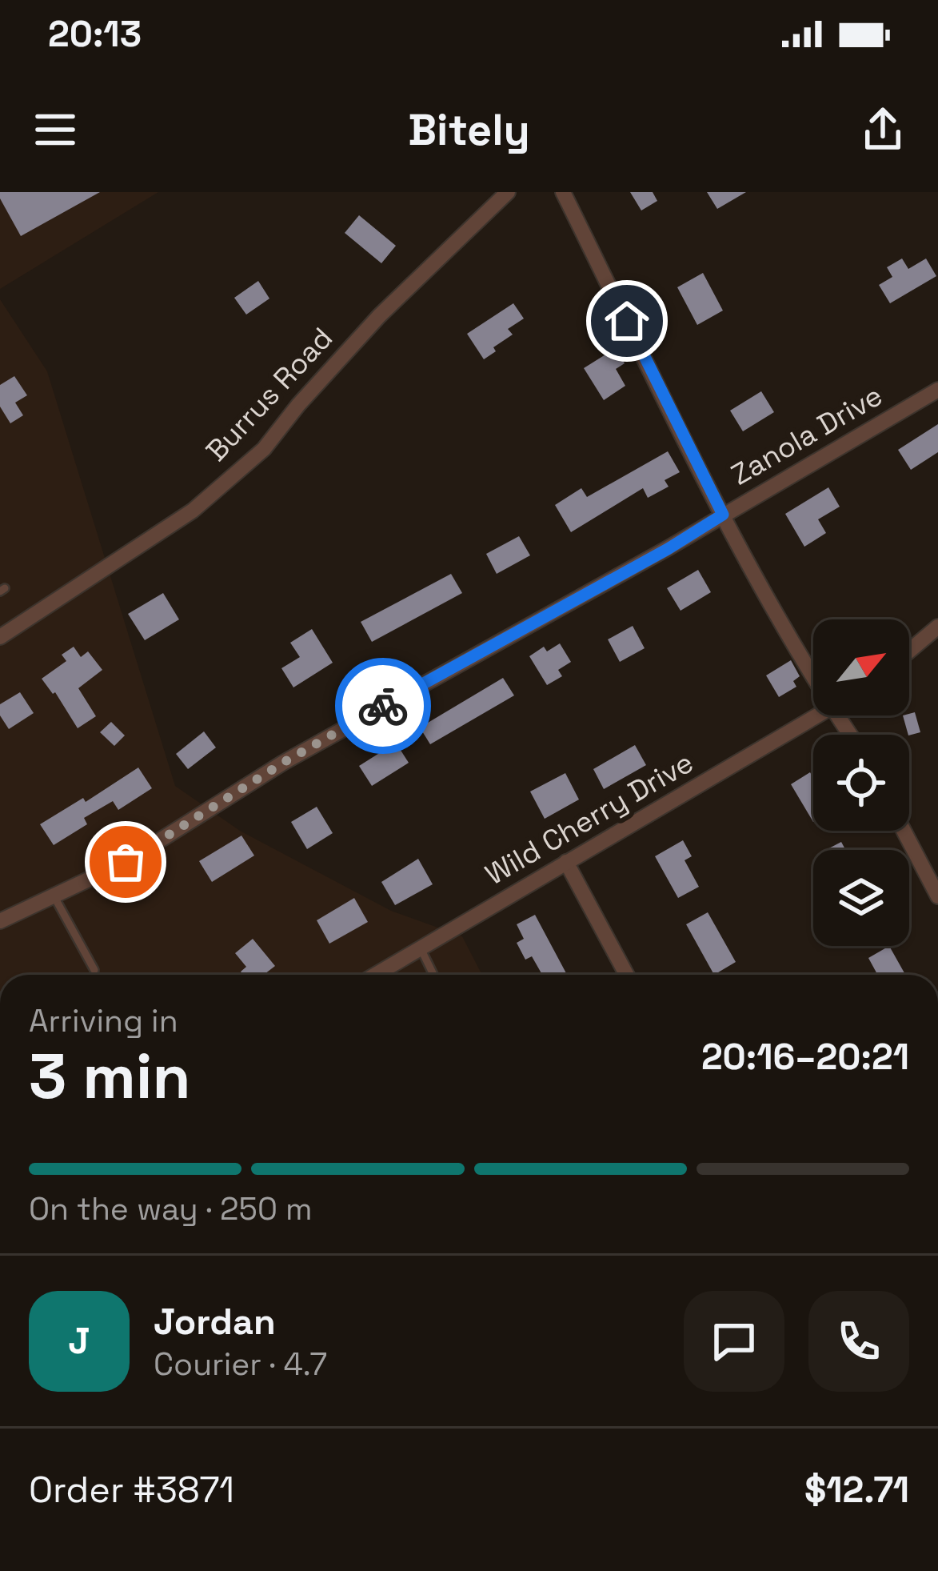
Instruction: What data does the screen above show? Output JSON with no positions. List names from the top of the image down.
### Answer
{
  "streets": {
    "street": ["Burrus Road", "Zanola Drive", "Wild Cherry Drive"]
  },
  "north": "top right",
  "page": {
    "status": "20:13",
    "header": "Bitely",
    "heading": ["3 min", "Arriving in", "20:16–20:21"],
    "panel": [
      "Jordan",
      "Courier · 4.7",
      "Order #3871",
      "$12.71"
    ],
    "bar": "On the way · 250 m",
    "round": "J"
  }
}
